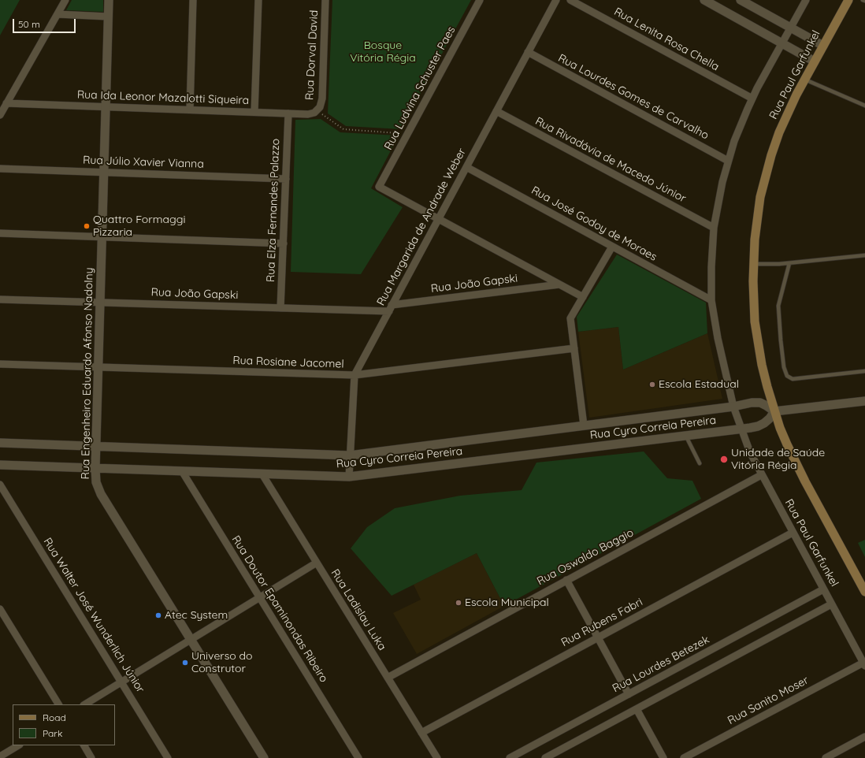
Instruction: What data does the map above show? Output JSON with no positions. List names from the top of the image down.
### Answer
{
  "streets": {
    "main road": ["Rua Paul Garfunkel"],
    "street": [
      "Rua Lenita Rosa Chella",
      "Rua Dorval David",
      "Rua Ludvina Schuster Paes",
      "Rua Lourdes Gomes de Carvalho",
      "Rua Ida Leonor Mazalotti Siqueira",
      "Rua Rivadávia de Macedo Júnior",
      "Rua Júlio Xavier Vianna",
      "Rua Elza Fernandes Palazzo",
      "Rua José Godoy de Moraes",
      "Rua Margarida de Andrade Weber",
      "Rua João Gapski",
      "Rua Rosiane Jacomel",
      "Rua Engenheiro Eduardo Afonso Nadolny",
      "Rua Cyro Correia Pereira",
      "Rua Oswaldo Baggio",
      "Rua Doutor Epaminondas Ribeiro",
      "Rua Ladislau Luka",
      "Rua Walter José Wunderlich Júnior",
      "Rua Rubens Fabri",
      "Rua Lourdes Betezek",
      "Rua Sanito Moser"
    ]
  },
  "crossings": [
    ["Rua Lenita Rosa Chella", "Rua Paul Garfunkel"],
    ["Rua Dorval David", "Rua Ida Leonor Mazalotti Siqueira"],
    ["Rua Paul Garfunkel", "Rua Lourdes Gomes de Carvalho"],
    ["Rua Paul Garfunkel", "Rua Rivadávia de Macedo Júnior"],
    ["Rua Paul Garfunkel", "Rua José Godoy de Moraes"],
    ["Rua Paul Garfunkel", "Rua Cyro Correia Pereira"],
    ["Rua Paul Garfunkel", "Rua Oswaldo Baggio"],
    ["Rua Paul Garfunkel", "Rua Rubens Fabri"],
    ["Rua Paul Garfunkel", "Rua Lourdes Betezek"],
    ["Rua Paul Garfunkel", "Rua Sanito Moser"],
    ["Rua Ludvina Schuster Paes", "Rua Margarida de Andrade Weber"],
    ["Rua Lourdes Gomes de Carvalho", "Rua Margarida de Andrade Weber"],
    ["Rua Ida Leonor Mazalotti Siqueira", "Rua Elza Fernandes Palazzo"],
    ["Rua Ida Leonor Mazalotti Siqueira", "Rua Engenheiro Eduardo Afonso Nadolny"],
    ["Rua Rivadávia de Macedo Júnior", "Rua Margarida de Andrade Weber"],
    ["Rua Júlio Xavier Vianna", "Rua Elza Fernandes Palazzo"],
    ["Rua Júlio Xavier Vianna", "Rua Engenheiro Eduardo Afonso Nadolny"],
    ["Rua Elza Fernandes Palazzo", "Rua João Gapski"],
    ["Rua José Godoy de Moraes", "Rua Margarida de Andrade Weber"],
    ["Rua Margarida de Andrade Weber", "Rua João Gapski"],
    ["Rua Margarida de Andrade Weber", "Rua Rosiane Jacomel"],
    ["Rua Margarida de Andrade Weber", "Rua Cyro Correia Pereira"],
    ["Rua João Gapski", "Rua Engenheiro Eduardo Afonso Nadolny"],
    ["Rua Rosiane Jacomel", "Rua Engenheiro Eduardo Afonso Nadolny"],
    ["Rua Engenheiro Eduardo Afonso Nadolny", "Rua Cyro Correia Pereira"],
    ["Rua Cyro Correia Pereira", "Rua Doutor Epaminondas Ribeiro"],
    ["Rua Cyro Correia Pereira", "Rua Ladislau Luka"],
    ["Rua Oswaldo Baggio", "Rua Ladislau Luka"],
    ["Rua Ladislau Luka", "Rua Rubens Fabri"]
  ],
  "parks": ["Bosque Vitória Régia"],
  "places": [
    "Quattro Formaggi Pizzaria",
    "Escola Estadual",
    "Unidade de Saúde Vitória Régia",
    "Escola Municipal",
    "Atec System",
    "Universo do Construtor"
  ],
  "legend": ["Road", "Park"],
  "scale_bar": "50 m"
}
